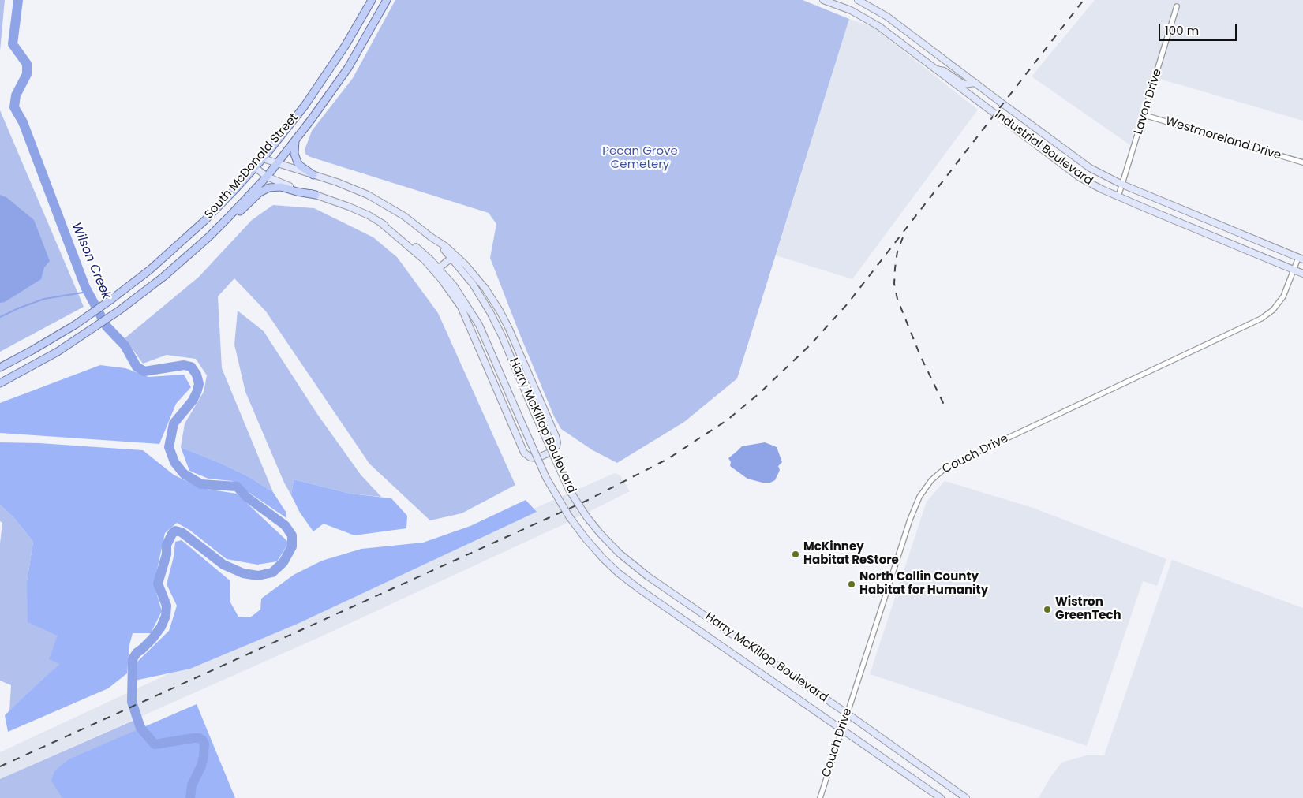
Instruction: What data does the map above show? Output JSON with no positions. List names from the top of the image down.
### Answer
{
  "streets": {
    "main road": ["Industrial Boulevard", "South McDonald Street", "Harry McKillop Boulevard"],
    "street": ["Lavon Drive", "Westmoreland Drive", "Couch Drive"]
  },
  "crossings": [
    ["Lavon Drive", "Westmoreland Drive"],
    ["Lavon Drive", "Industrial Boulevard"],
    ["Industrial Boulevard", "Couch Drive"],
    ["South McDonald Street", "Harry McKillop Boulevard"],
    ["Harry McKillop Boulevard", "Couch Drive"]
  ],
  "water": ["Wilson Creek"],
  "parks": ["Pecan Grove Cemetery"],
  "places": ["McKinney Habitat ReStore", "North Collin County Habitat for Humanity", "Wistron GreenTech"],
  "scale_bar": "100 m"
}
